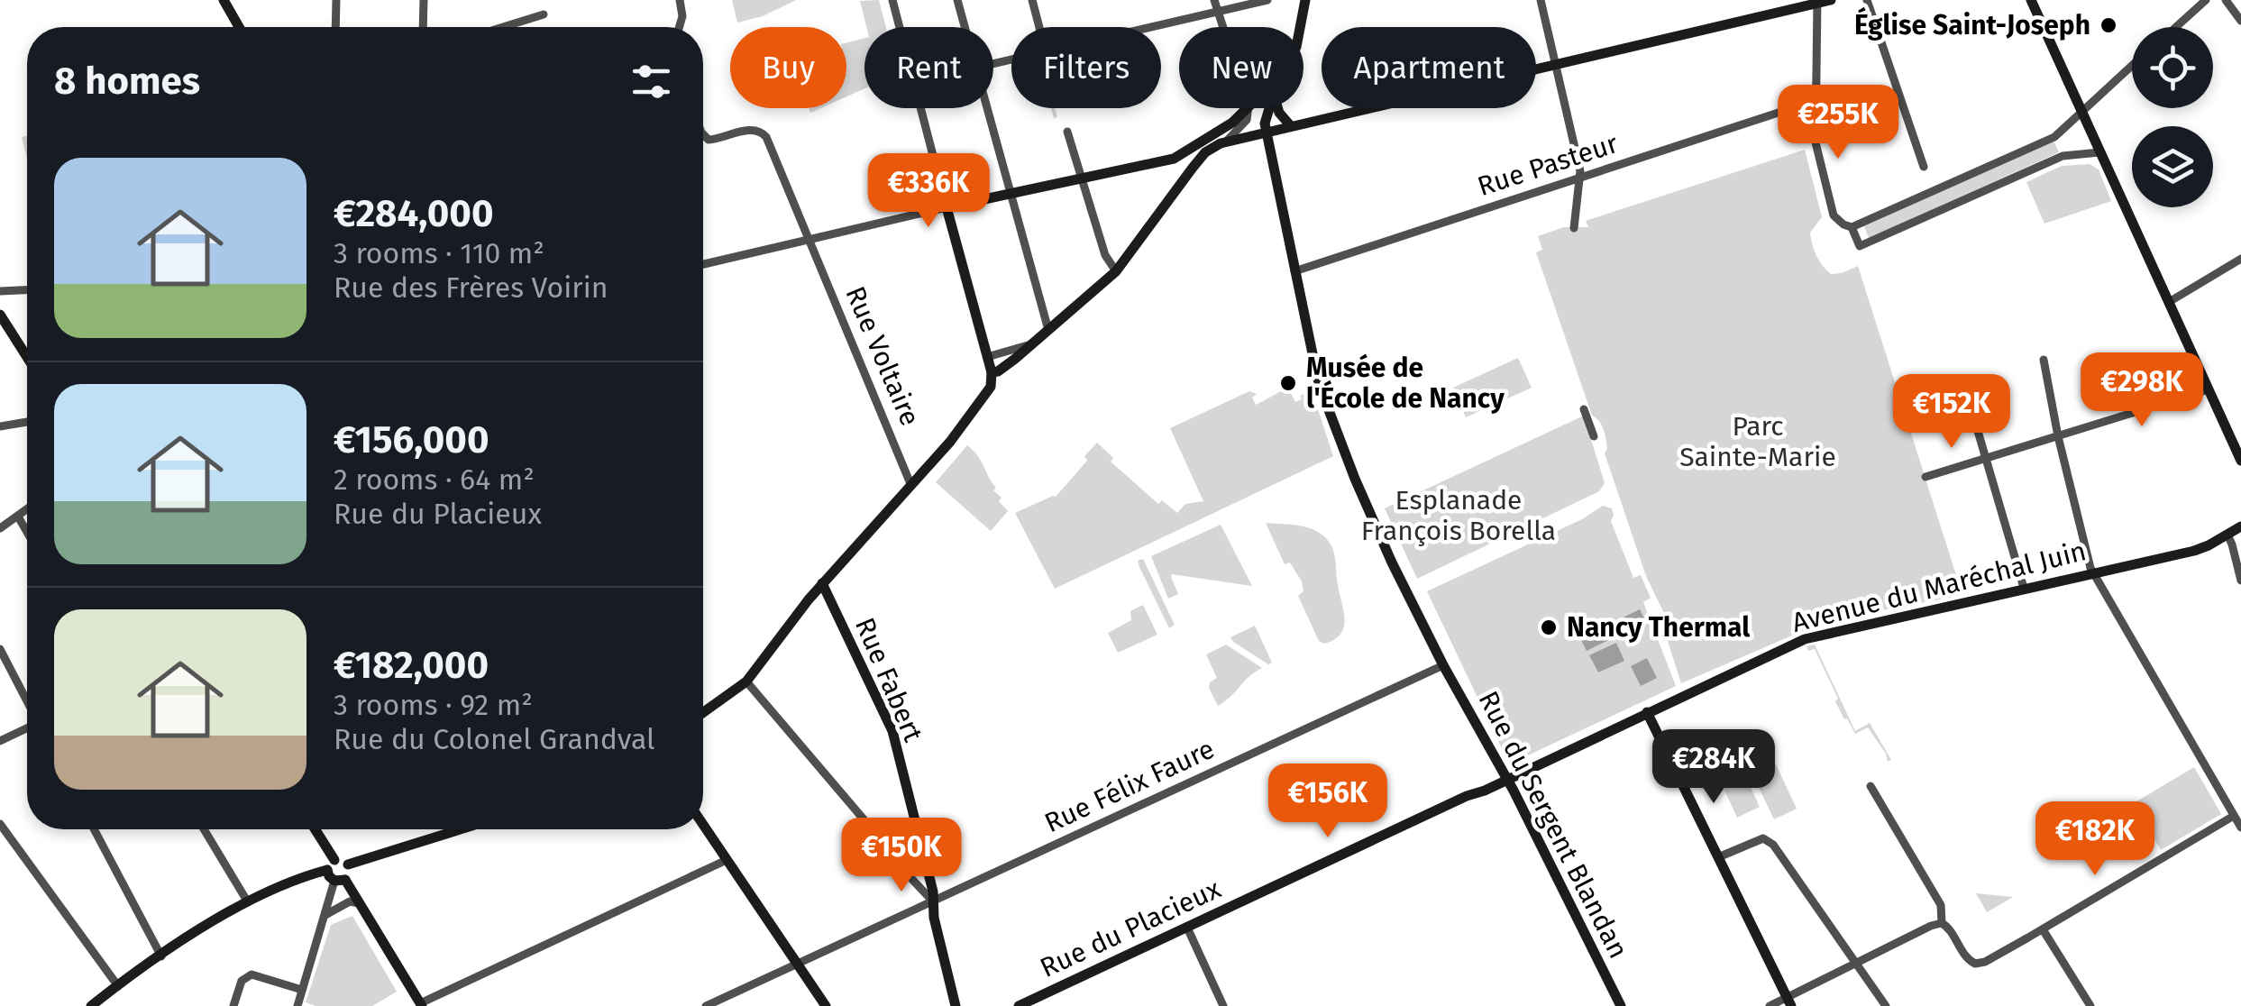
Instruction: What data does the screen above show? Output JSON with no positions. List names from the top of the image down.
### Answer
{
  "streets": {
    "street": [
      "Rue Pasteur",
      "Rue Voltaire",
      "Avenue du Maréchal Juin",
      "Rue Fabert",
      "Rue Félix Faure",
      "Rue du Sergent Blandan",
      "Rue du Placieux"
    ]
  },
  "crossings": [
    ["Rue Pasteur", "Rue du Sergent Blandan"],
    ["Avenue du Maréchal Juin", "Rue du Sergent Blandan"],
    ["Avenue du Maréchal Juin", "Rue du Placieux"],
    ["Rue Fabert", "Rue Félix Faure"],
    ["Rue Félix Faure", "Rue du Sergent Blandan"],
    ["Rue du Sergent Blandan", "Rue du Placieux"]
  ],
  "parks": ["Parc Sainte-Marie", "Esplanade François Borella"],
  "places": ["Église Saint-Joseph", "Musée de l'École de Nancy", "Nancy Thermal"],
  "page": {
    "chip": [
      "Buy",
      "Rent",
      "Filters",
      "New",
      "Apartment"
    ],
    "heading": "8 homes",
    "price": [
      "€255K",
      "€336K",
      "€298K",
      "€152K",
      "€284K",
      "€156K",
      "€182K",
      "€150K"
    ],
    "list": [
      {
        "name": "€284,000",
        "note": "3 rooms · 110 m² · Rue des Frères Voirin"
      },
      {
        "name": "€156,000",
        "note": "2 rooms · 64 m² · Rue du Placieux"
      },
      {
        "name": "€182,000",
        "note": "3 rooms · 92 m² · Rue du Colonel Grandval"
      }
    ]
  }
}
